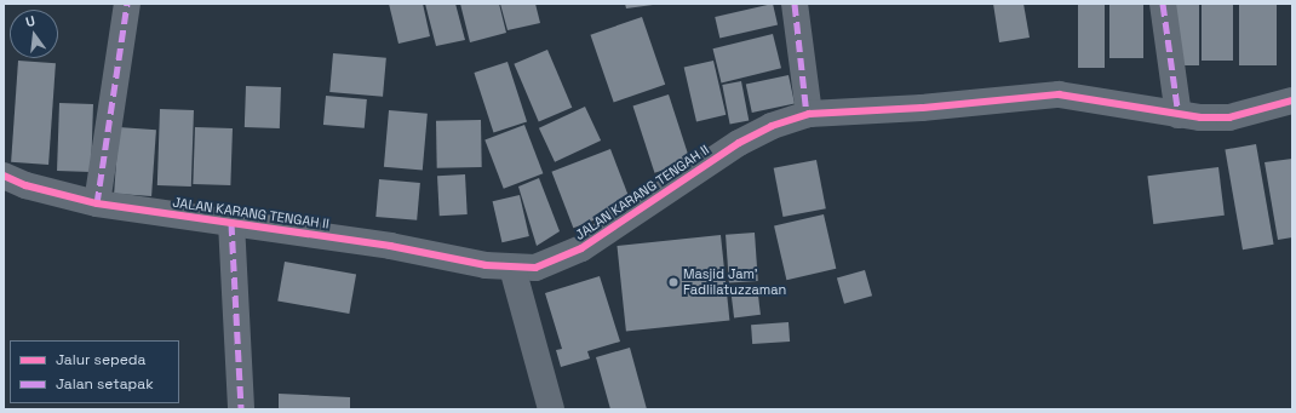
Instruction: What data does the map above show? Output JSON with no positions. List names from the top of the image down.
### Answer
{
  "streets": {
    "street": ["JALAN KARANG TENGAH II"]
  },
  "places": ["Masjid Jam' Fadlilatuzzaman"],
  "legend": ["Jalur sepeda", "Jalan setapak"],
  "north": "top"
}
